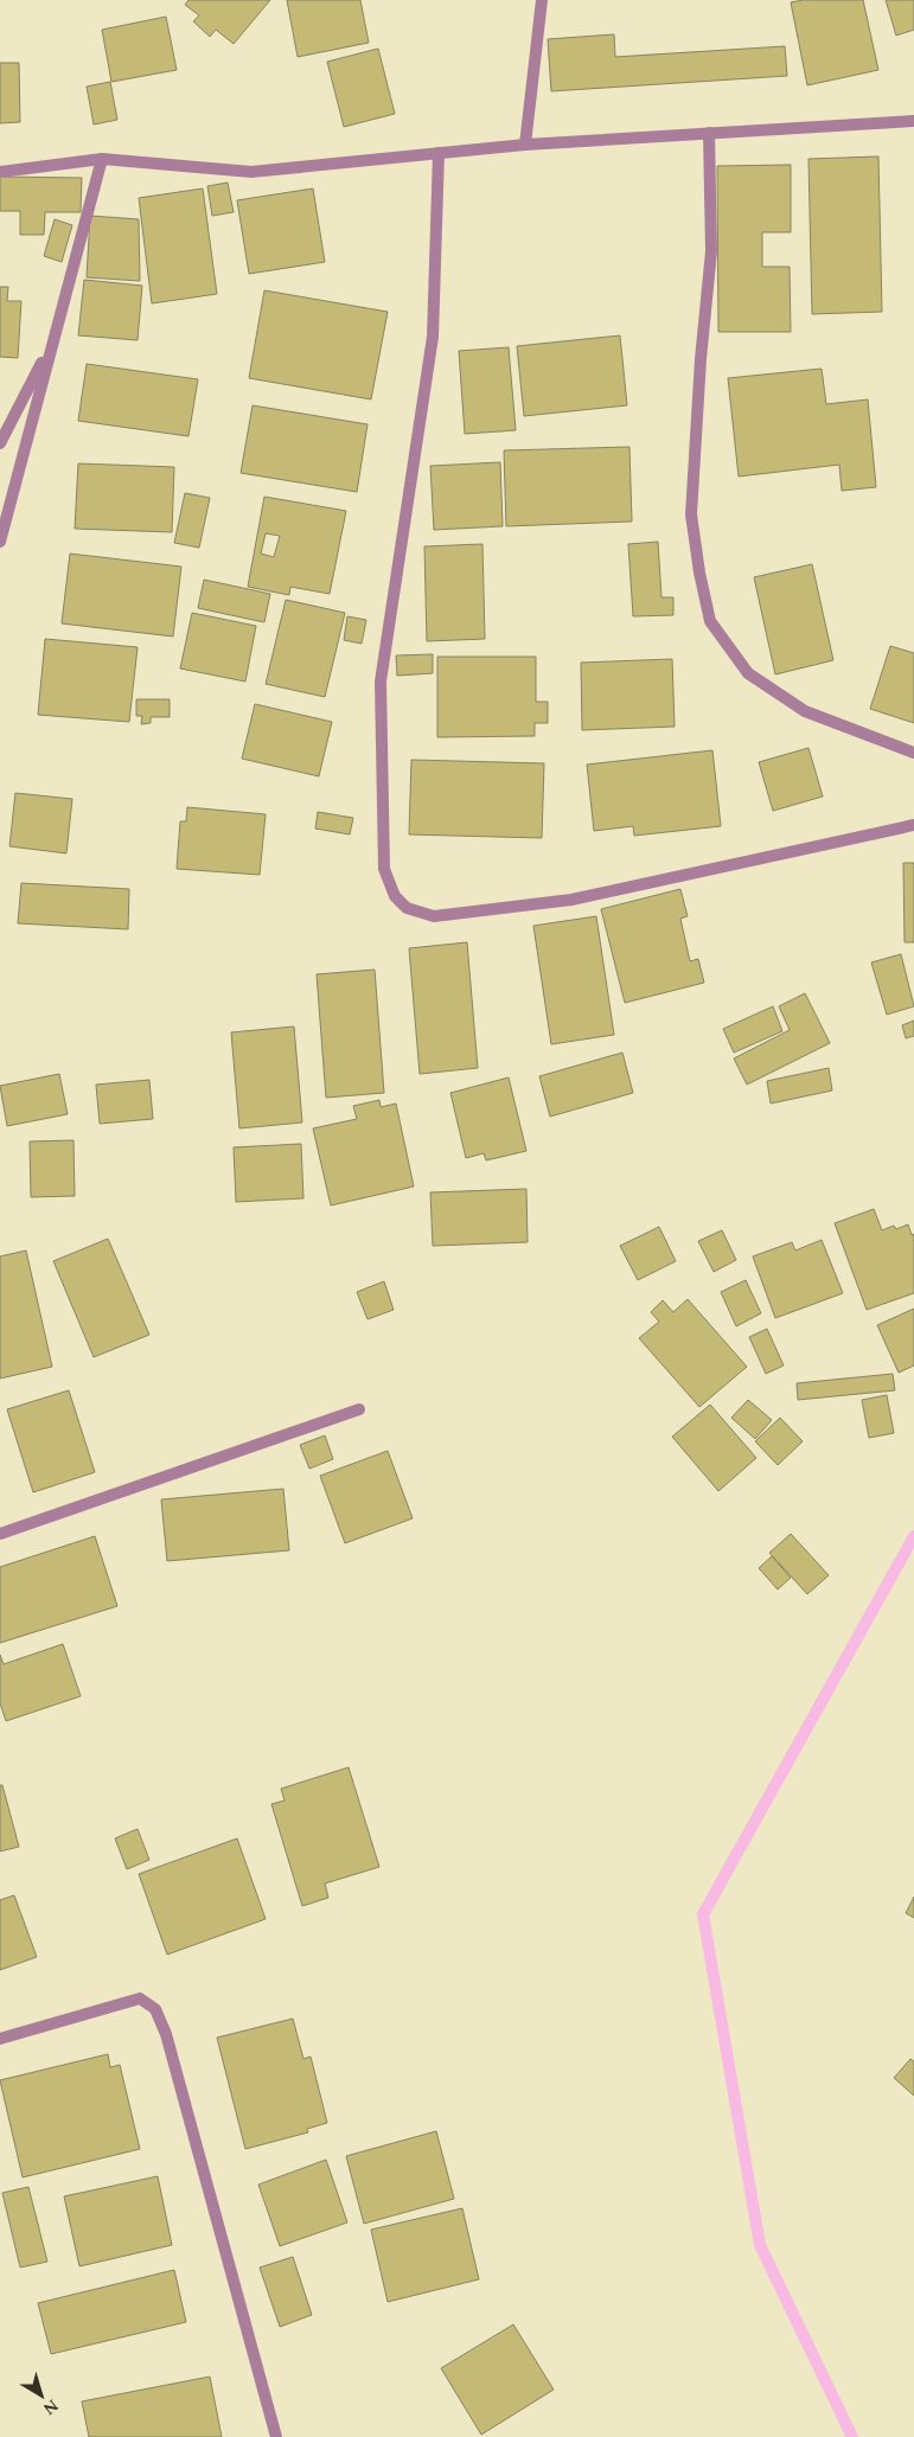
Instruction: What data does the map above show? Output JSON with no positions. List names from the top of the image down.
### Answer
{
  "north": "bottom right"
}
